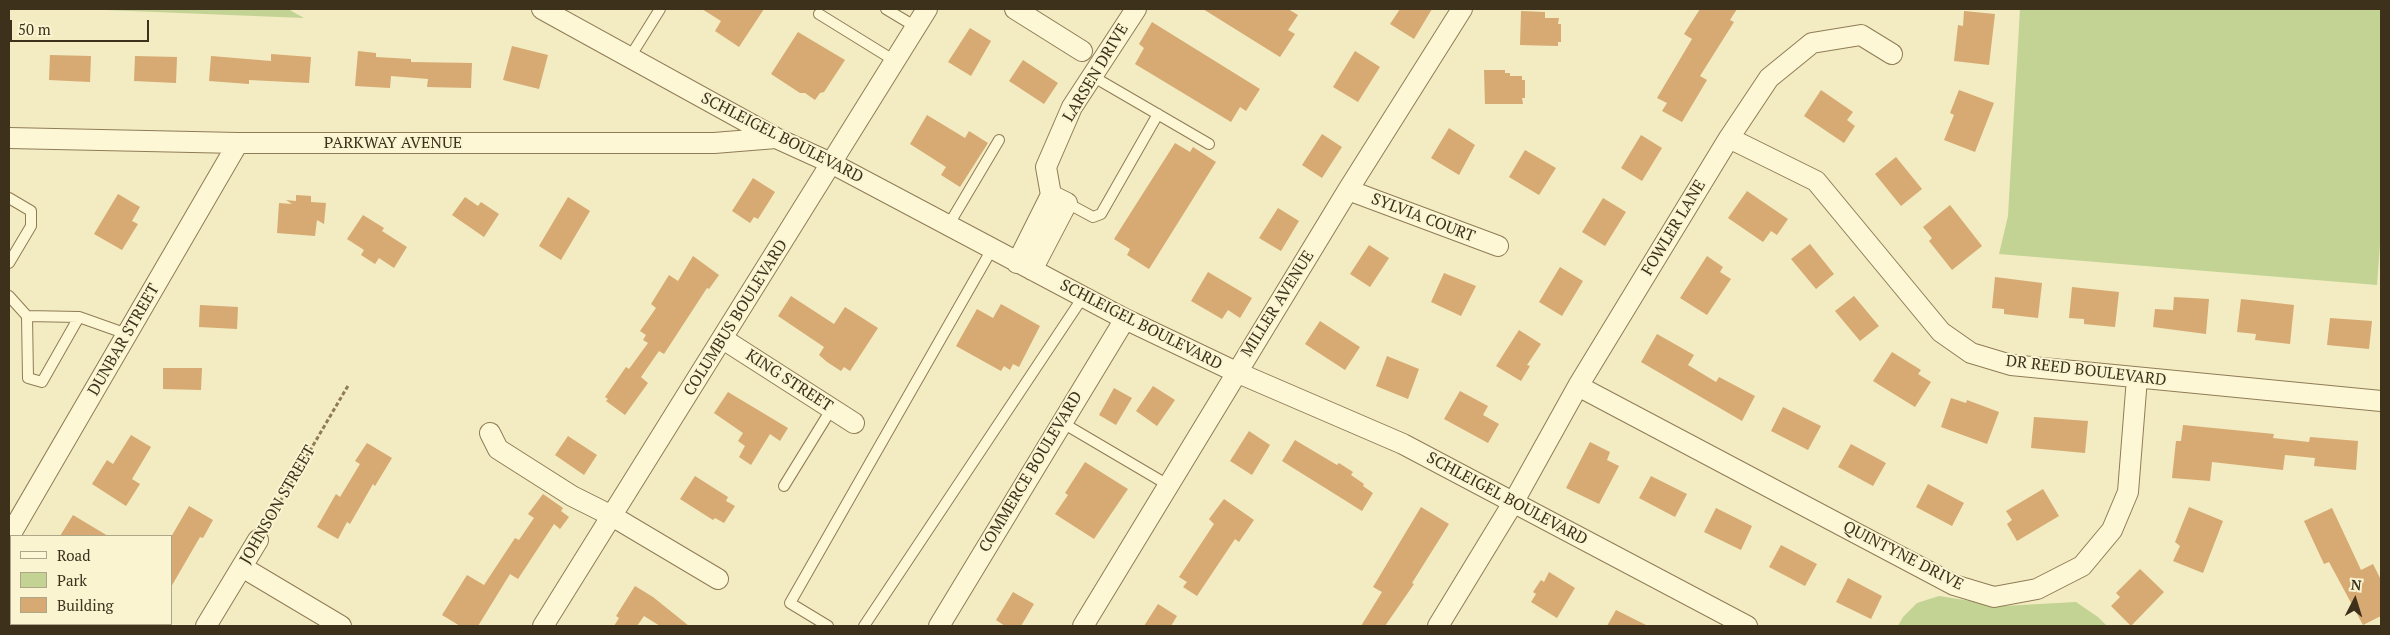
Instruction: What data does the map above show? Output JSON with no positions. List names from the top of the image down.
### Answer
{
  "streets": {
    "street": [
      "LARSEN DRIVE",
      "SCHLEIGEL BOULEVARD",
      "PARKWAY AVENUE",
      "SYLVIA COURT",
      "FOWLER LANE",
      "MILLER AVENUE",
      "COLUMBUS BOULEVARD",
      "DUNBAR STREET",
      "DR REED BOULEVARD",
      "KING STREET",
      "COMMERCE BOULEVARD",
      "JOHNSON STREET",
      "QUINTYNE DRIVE"
    ]
  },
  "crossings": [
    ["SCHLEIGEL BOULEVARD", "PARKWAY AVENUE"],
    ["SCHLEIGEL BOULEVARD", "FOWLER LANE"],
    ["SCHLEIGEL BOULEVARD", "MILLER AVENUE"],
    ["SCHLEIGEL BOULEVARD", "COLUMBUS BOULEVARD"],
    ["SCHLEIGEL BOULEVARD", "COMMERCE BOULEVARD"],
    ["PARKWAY AVENUE", "DUNBAR STREET"],
    ["SYLVIA COURT", "MILLER AVENUE"],
    ["FOWLER LANE", "DR REED BOULEVARD"],
    ["FOWLER LANE", "QUINTYNE DRIVE"],
    ["COLUMBUS BOULEVARD", "KING STREET"],
    ["DR REED BOULEVARD", "QUINTYNE DRIVE"]
  ],
  "legend": ["Road", "Park", "Building"],
  "scale_bar": "50 m",
  "north": "top"
}
